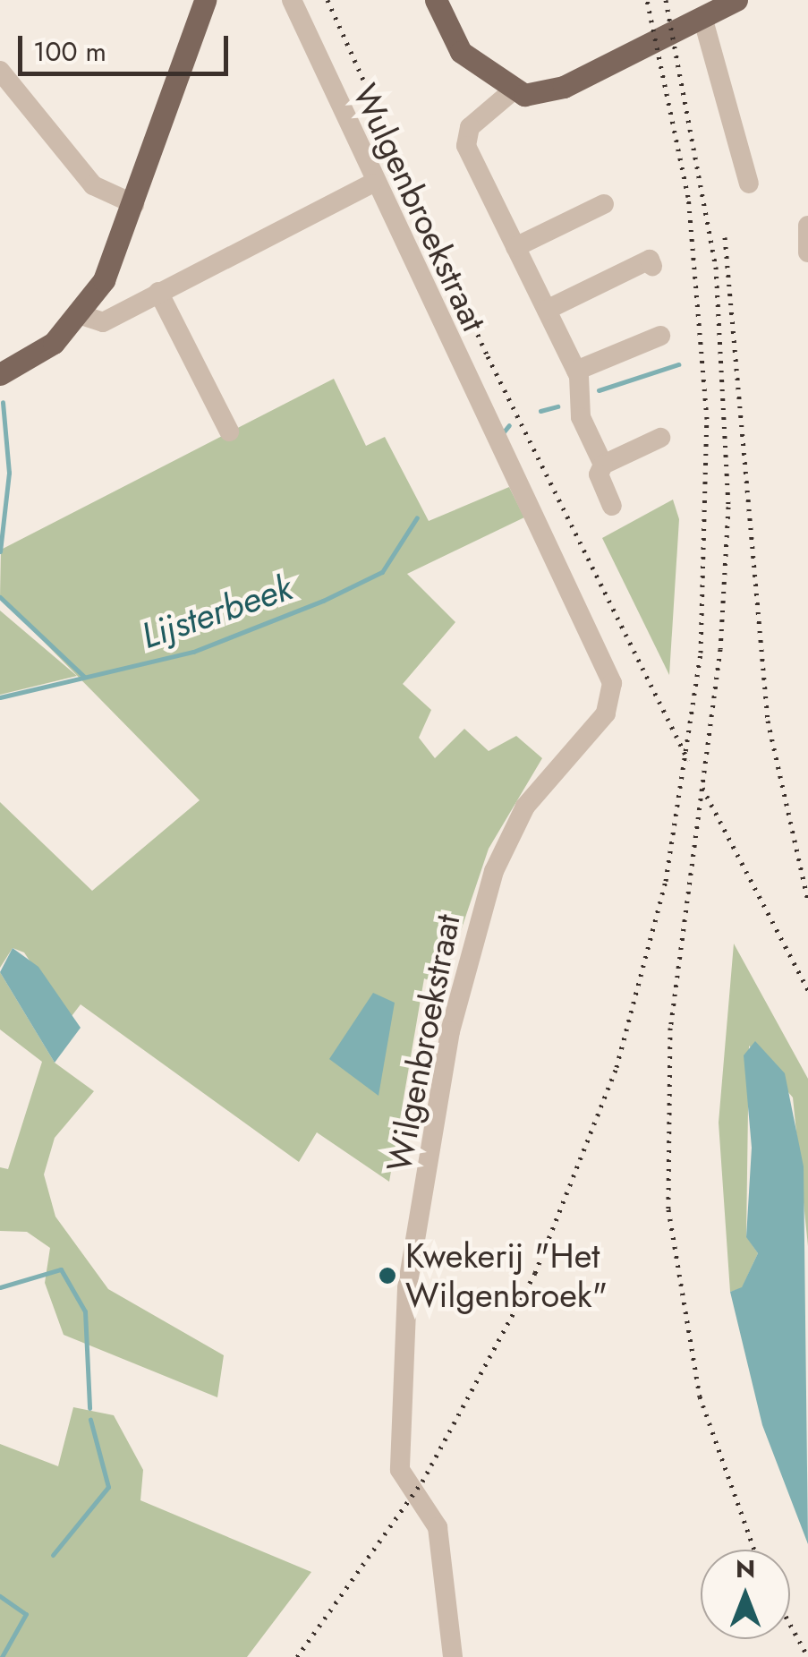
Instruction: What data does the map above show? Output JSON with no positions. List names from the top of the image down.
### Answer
{
  "streets": {
    "street": ["Wulgenbroekstraat", "Wilgenbroekstraat"]
  },
  "crossings": [
    ["Wulgenbroekstraat", "Wilgenbroekstraat"]
  ],
  "water": ["Lijsterbeek"],
  "places": ["Kwekerij \"Het Wilgenbroek\""],
  "scale_bar": "100 m",
  "north": "top"
}
